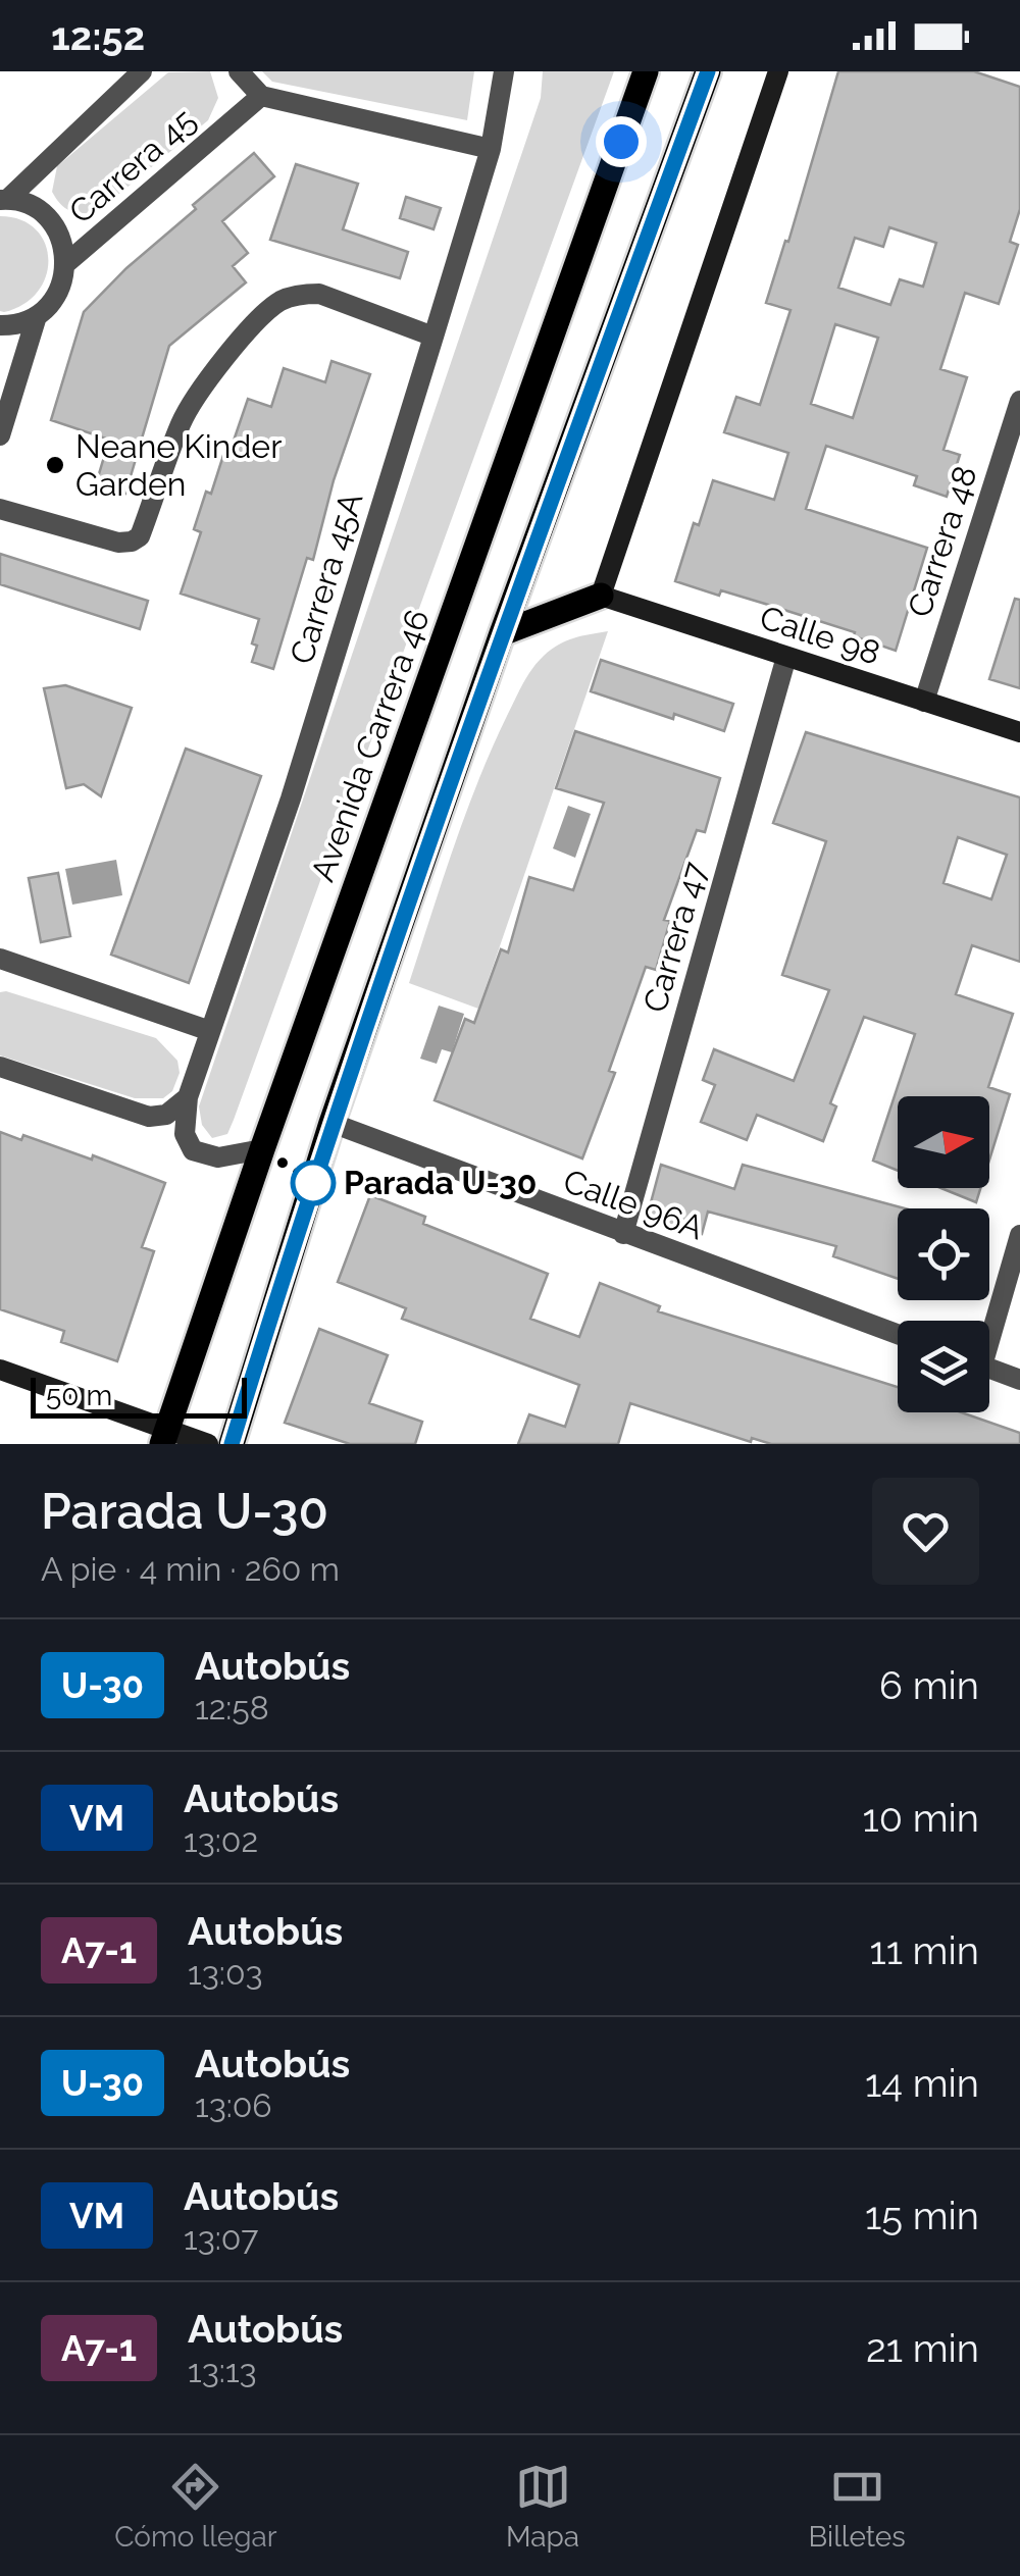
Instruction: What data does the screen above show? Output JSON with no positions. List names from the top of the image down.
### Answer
{
  "streets": {
    "main road": ["Avenida Carrera 46"],
    "street": [
      "Carrera 45",
      "Carrera 48",
      "Carrera 45A",
      "Calle 98",
      "Carrera 47",
      "Calle 96A"
    ]
  },
  "crossings": [
    ["Carrera 48", "Calle 98"],
    ["Calle 98", "Carrera 47"],
    ["Carrera 47", "Calle 96A"]
  ],
  "places": ["Neane Kinder Garden", "Parada U-30"],
  "lines": ["bus line U-30"],
  "scale_bar": "50 m",
  "north": "right",
  "page": {
    "status": "12:52",
    "scale": "50 m",
    "heading": ["Parada U-30", "A pie · 4 min · 260 m"],
    "list": [
      {
        "mark": "U-30",
        "name": "Autobús",
        "note": "12:58",
        "value": "6 min"
      },
      {
        "mark": "VM",
        "name": "Autobús",
        "note": "13:02",
        "value": "10 min"
      },
      {
        "mark": "A7-1",
        "name": "Autobús",
        "note": "13:03",
        "value": "11 min"
      },
      {
        "mark": "U-30",
        "name": "Autobús",
        "note": "13:06",
        "value": "14 min"
      },
      {
        "mark": "VM",
        "name": "Autobús",
        "note": "13:07",
        "value": "15 min"
      },
      {
        "mark": "A7-1",
        "name": "Autobús",
        "note": "13:13",
        "value": "21 min"
      }
    ],
    "tabs": ["Cómo llegar", "Mapa", "Billetes"]
  }
}
